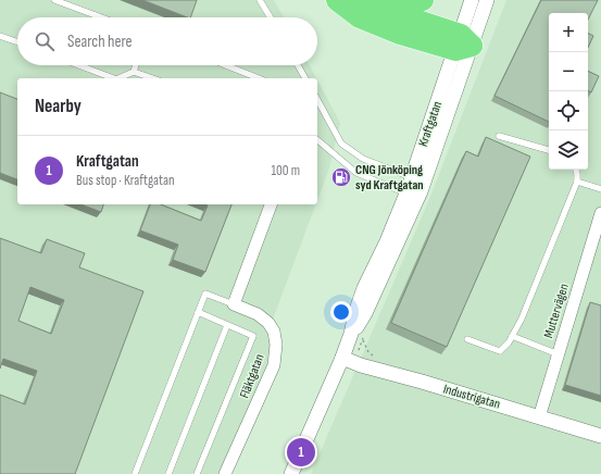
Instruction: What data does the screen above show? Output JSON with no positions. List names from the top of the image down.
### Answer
{
  "streets": {
    "street": [
      "Kraftgatan",
      "Muttervägen",
      "Fläktgatan",
      "Industrigatan"
    ]
  },
  "crossings": [
    ["Kraftgatan", "Industrigatan"],
    ["Muttervägen", "Industrigatan"]
  ],
  "places": {
    "fuel station": ["CNG Jönköping syd Kraftgatan"]
  },
  "page": {
    "map_buttons": ["+", "−"],
    "search": "Search here",
    "heading": "Nearby",
    "list": [
      {
        "mark": "1",
        "name": "Kraftgatan",
        "note": "Bus stop · Kraftgatan",
        "value": "100 m"
      }
    ],
    "pins": "1"
  }
}
